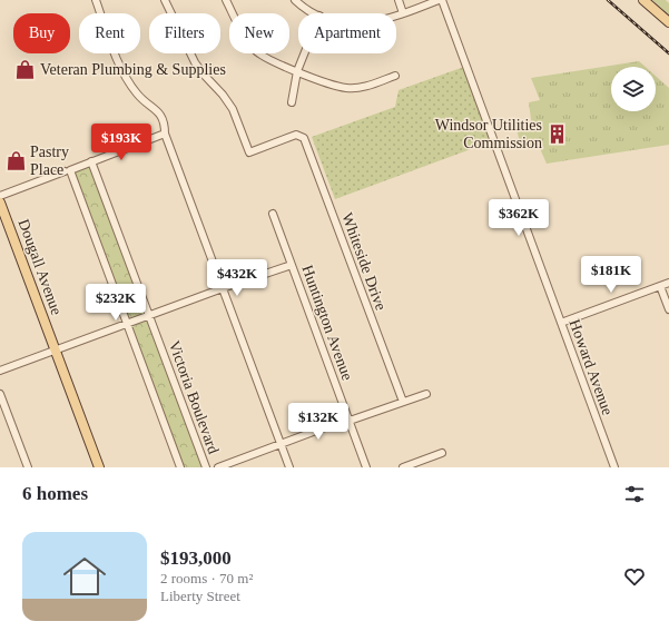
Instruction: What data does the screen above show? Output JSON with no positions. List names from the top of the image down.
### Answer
{
  "streets": {
    "main road": ["Dougall Avenue"],
    "street": [
      "Whiteside Drive",
      "Huntington Avenue",
      "Howard Avenue",
      "Victoria Boulevard"
    ]
  },
  "places": {
    "shop": ["Veteran Plumbing & Supplies", "Pastry Place"],
    "building": ["Windsor Utilities Commission"]
  },
  "page": {
    "chip": [
      "Buy",
      "Rent",
      "Filters",
      "New",
      "Apartment"
    ],
    "price": [
      "$193K",
      "$362K",
      "$181K",
      "$432K",
      "$232K",
      "$132K"
    ],
    "heading": "6 homes",
    "list": [
      {
        "name": "$193,000",
        "note": "2 rooms · 70 m² · Liberty Street"
      }
    ]
  }
}
